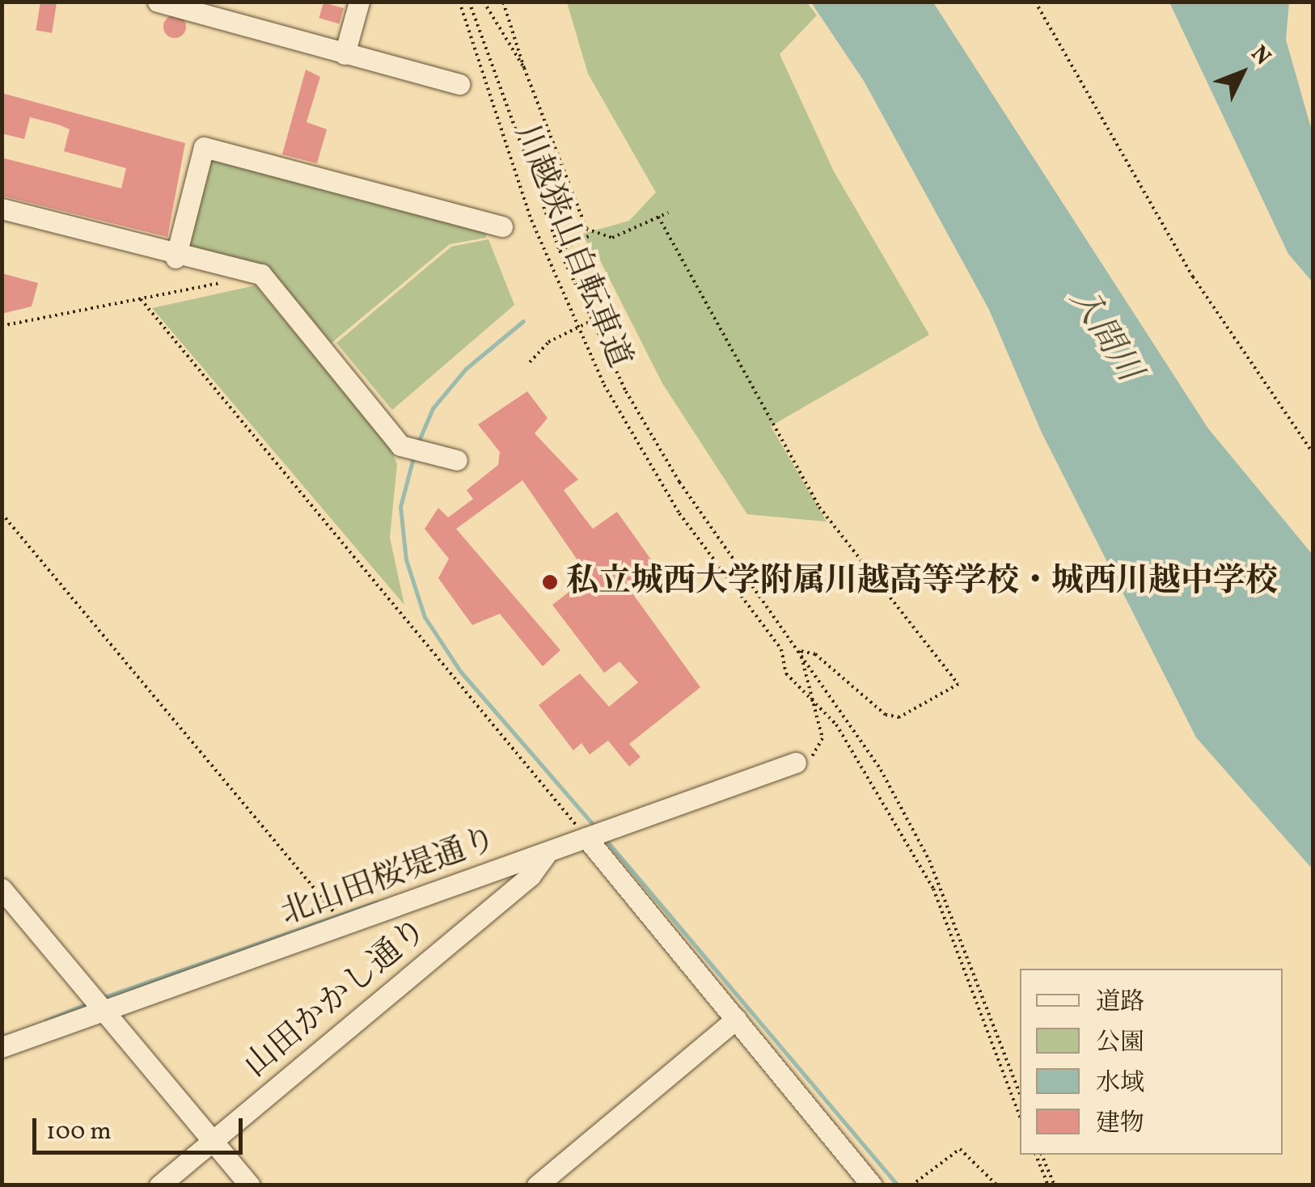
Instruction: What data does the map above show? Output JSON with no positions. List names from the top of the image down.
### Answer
{
  "streets": {
    "street": ["北山田桜堤通り", "山田かかし通り"],
    "path": ["川越狭山自転車道"]
  },
  "crossings": [
    ["北山田桜堤通り", "山田かかし通り"]
  ],
  "water": ["入間川"],
  "places": ["私立城西大学附属川越高等学校・城西川越中学校"],
  "legend": [
    "道路",
    "公園",
    "水域",
    "建物"
  ],
  "scale_bar": "100 m",
  "north": "top right"
}
